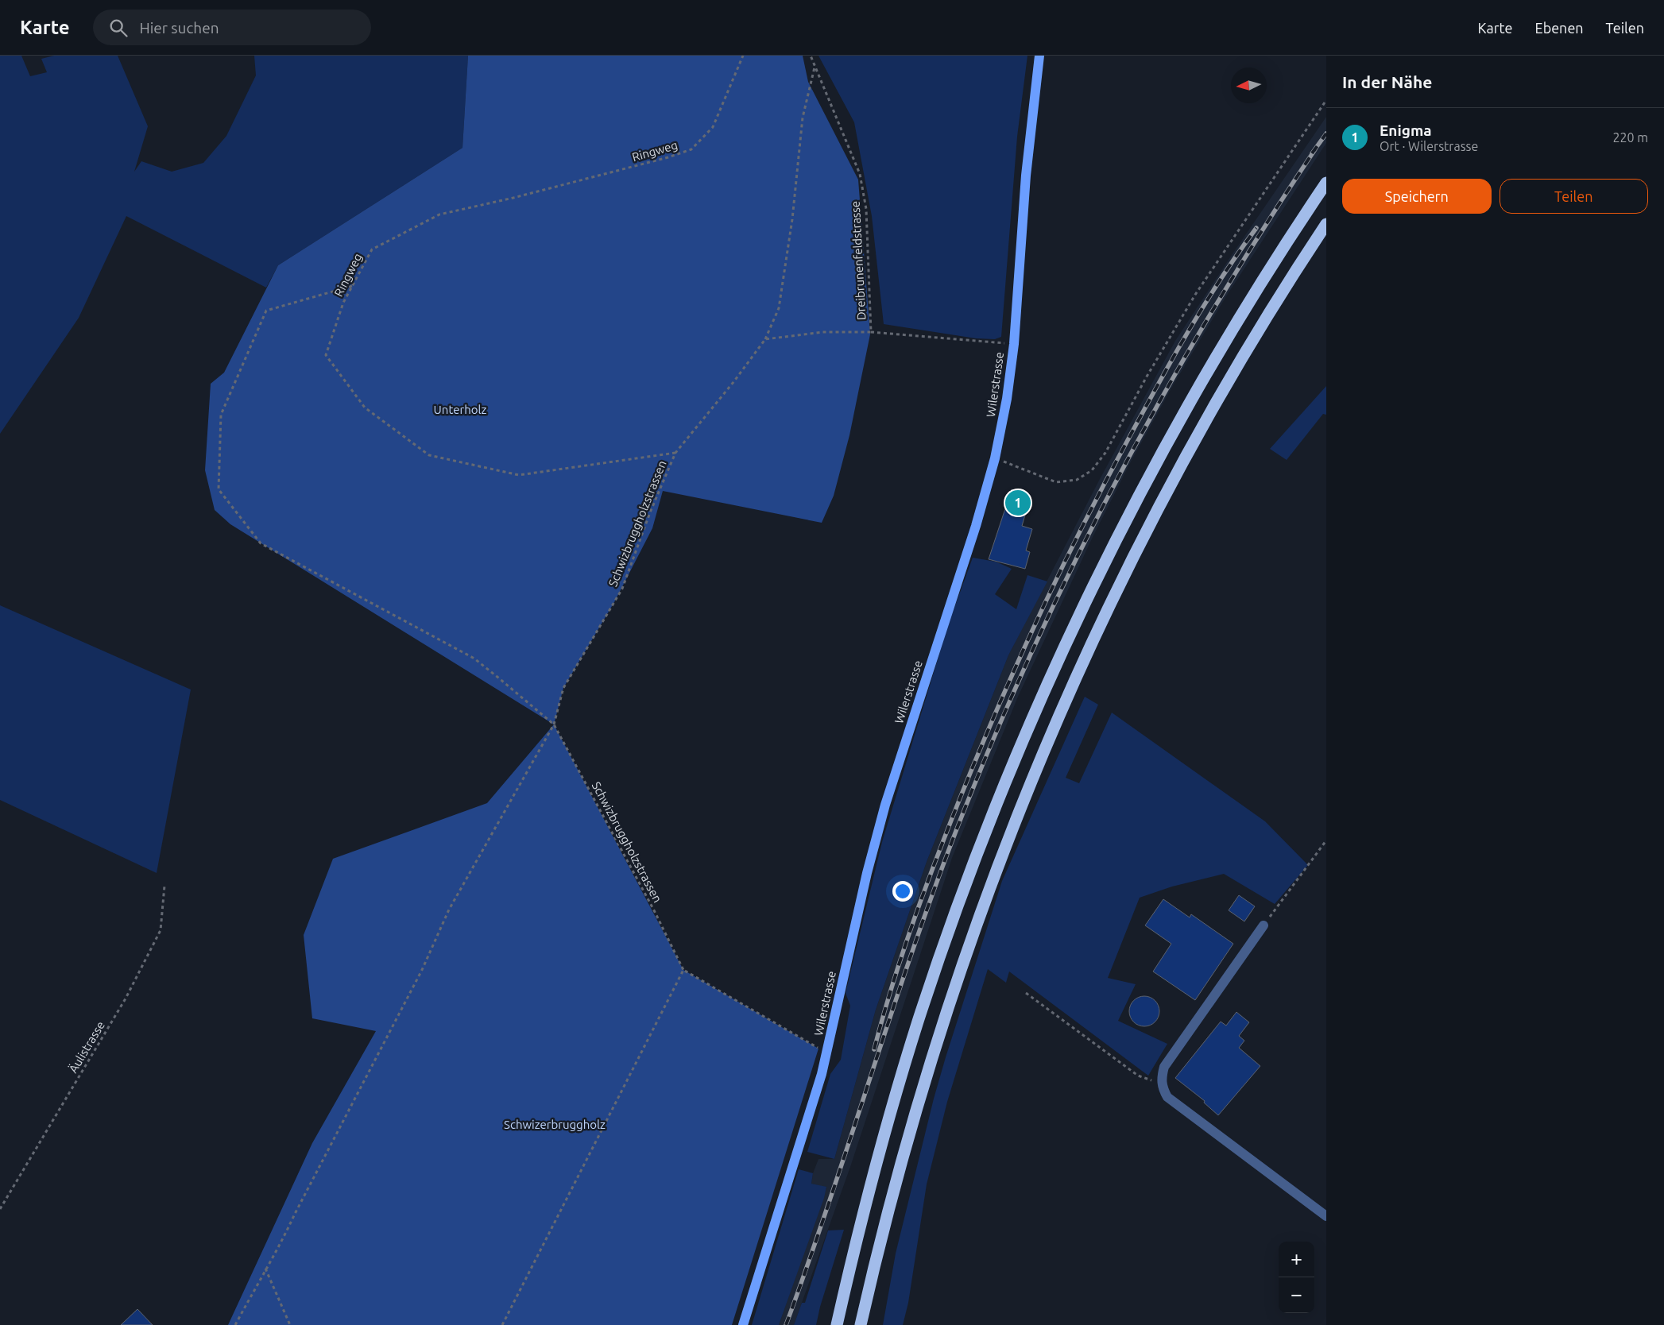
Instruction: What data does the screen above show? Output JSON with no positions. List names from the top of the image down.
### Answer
{
  "streets": {
    "main road": ["Wilerstrasse"],
    "path": [
      "Ringweg",
      "Dreibrunenfeldstrasse",
      "Schwizbruggholzstrassen",
      "Äulistrasse"
    ]
  },
  "crossings": [
    ["Ringweg", "Schwizbruggholzstrassen"],
    ["Dreibrunenfeldstrasse", "Schwizbruggholzstrassen"]
  ],
  "parks": ["Unterholz", "Schwizerbruggholz"],
  "north": "left",
  "page": {
    "header": "Karte",
    "search": "Hier suchen",
    "nav": ["Karte", "Ebenen", "Teilen"],
    "heading": "In der Nähe",
    "list": [
      {
        "mark": "1",
        "name": "Enigma",
        "note": "Ort · Wilerstrasse",
        "value": "220 m"
      }
    ],
    "buttons": ["Speichern", "Teilen"],
    "pins": "1",
    "map_buttons": ["+", "−"]
  }
}
